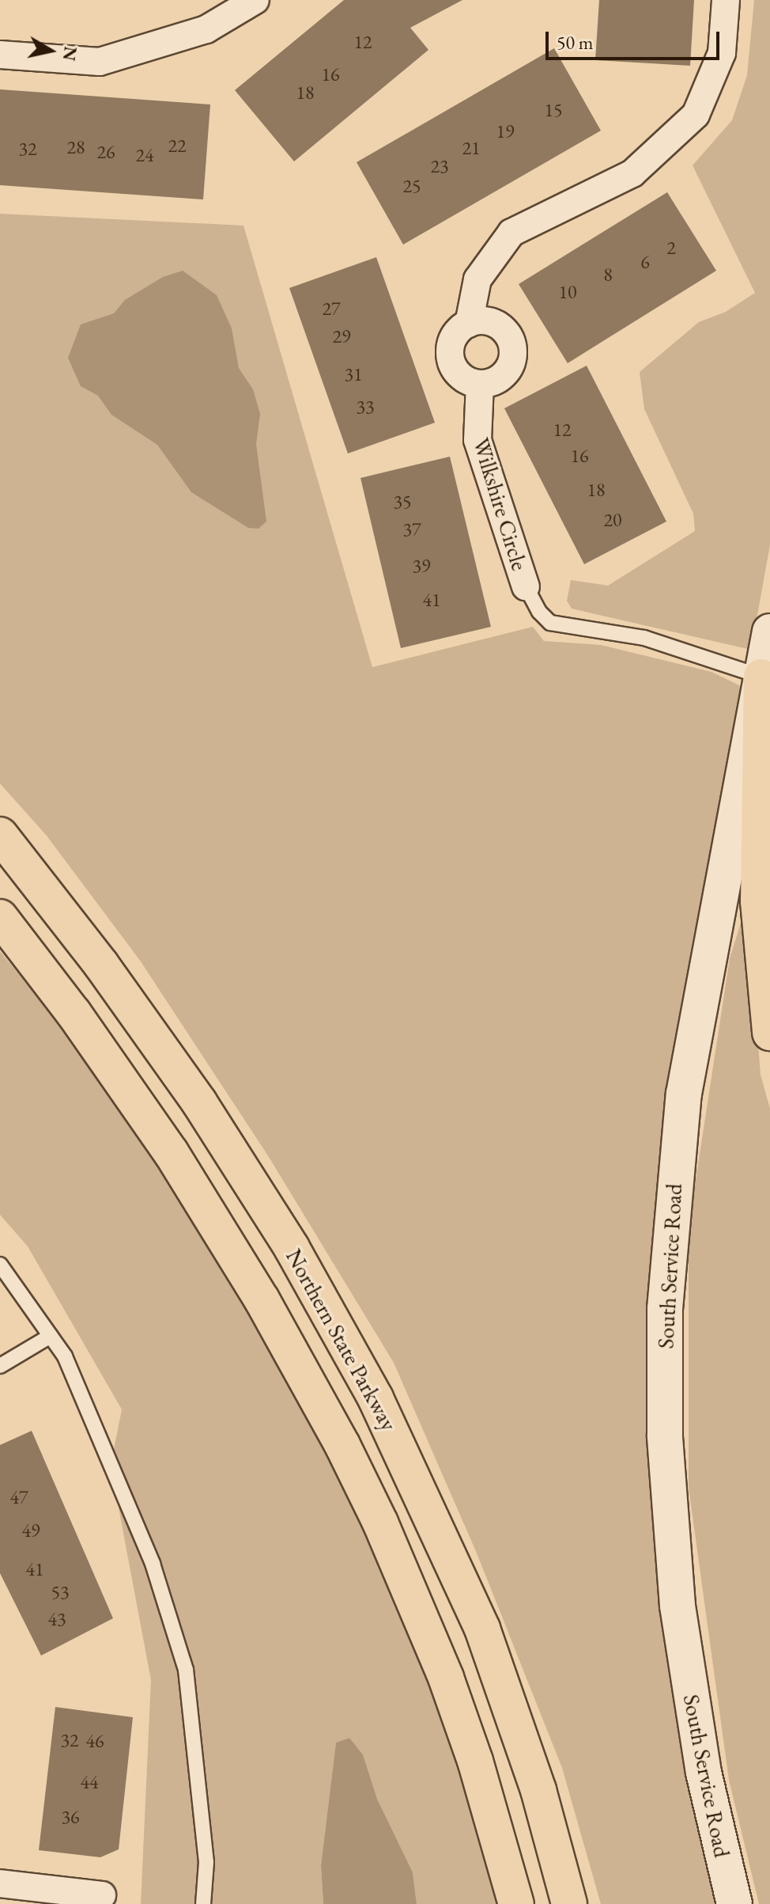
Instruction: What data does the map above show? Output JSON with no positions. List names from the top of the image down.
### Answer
{
  "streets": {
    "highway": ["Northern State Parkway"],
    "main road": ["South Service Road"],
    "street": ["Wilkshire Circle"]
  },
  "house_numbers": [
    "12",
    "16",
    "18",
    "15",
    "19",
    "22",
    "28",
    "21",
    "32",
    "26",
    "24",
    "23",
    "25",
    "2",
    "6",
    "8",
    "10",
    "27",
    "29",
    "31",
    "33",
    "12",
    "16",
    "18",
    "35",
    "20",
    "37",
    "39",
    "41",
    "47",
    "49",
    "41",
    "53",
    "43",
    "32",
    "46",
    "44",
    "36"
  ],
  "scale_bar": "50 m",
  "north": "right"
}
